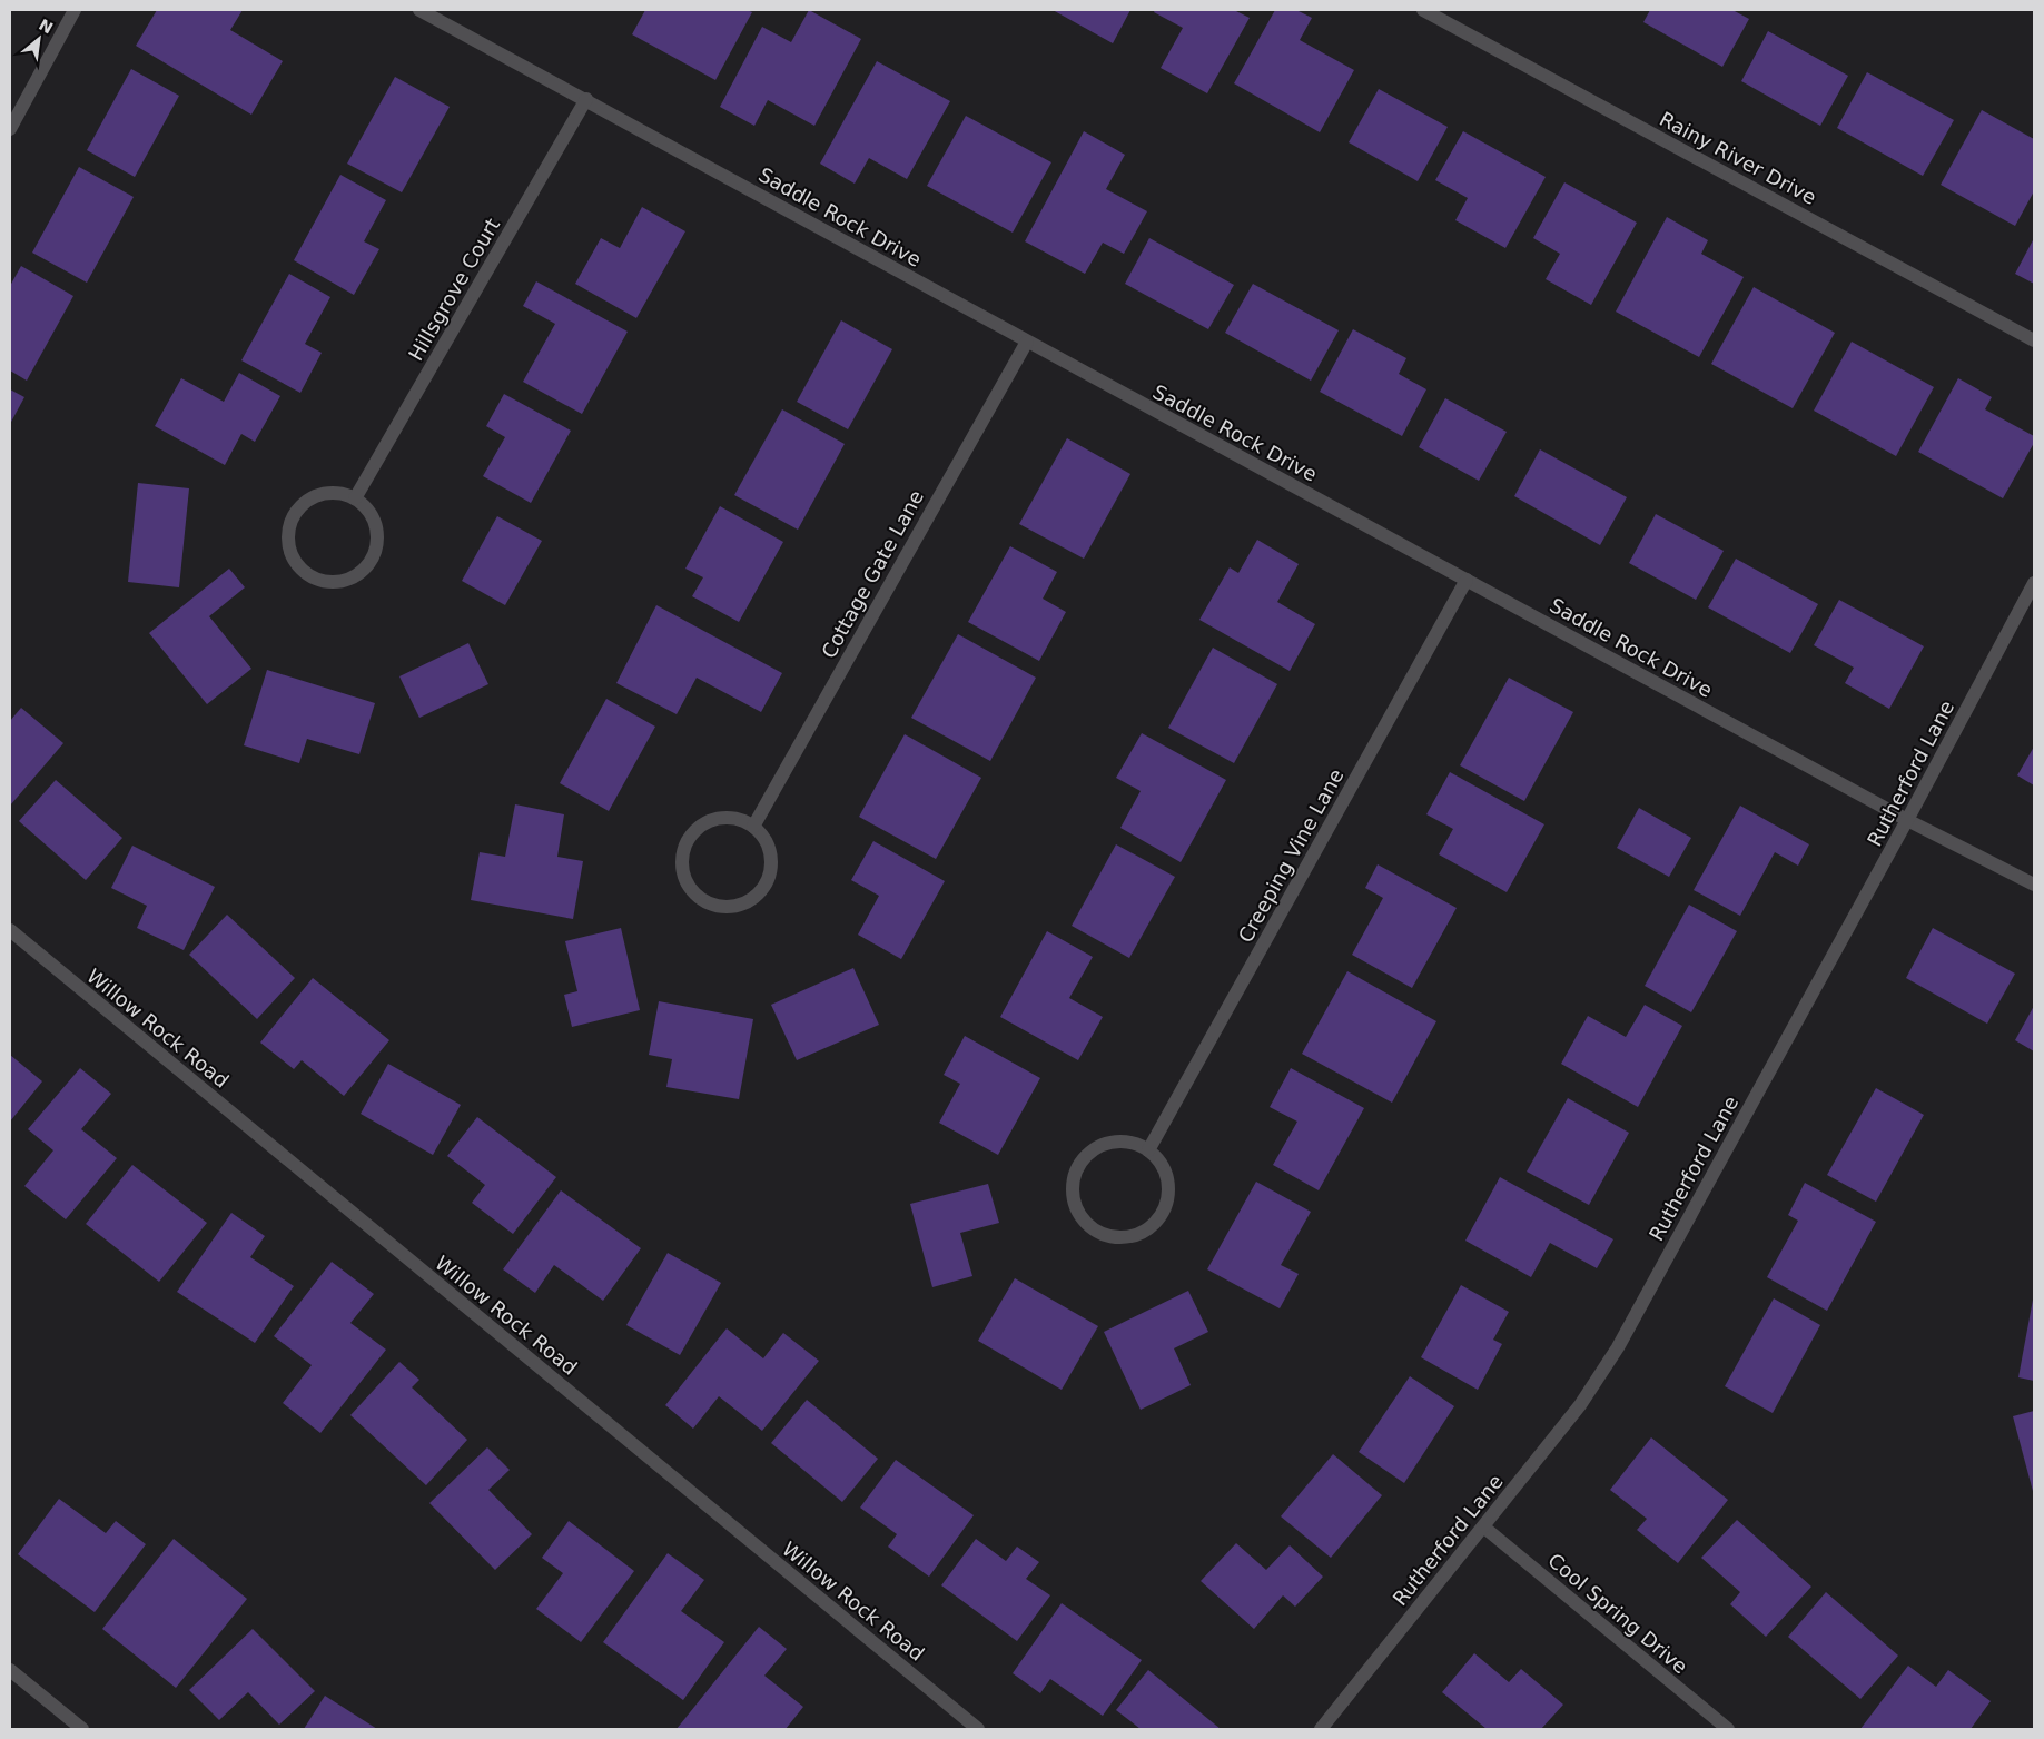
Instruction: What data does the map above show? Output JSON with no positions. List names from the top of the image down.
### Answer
{
  "streets": {
    "street": [
      "Rainy River Drive",
      "Saddle Rock Drive",
      "Hillsgrove Court",
      "Cottage Gate Lane",
      "Rutherford Lane",
      "Creeping Vine Lane",
      "Willow Rock Road",
      "Cool Spring Drive"
    ]
  },
  "crossings": [
    ["Saddle Rock Drive", "Hillsgrove Court"],
    ["Saddle Rock Drive", "Cottage Gate Lane"],
    ["Saddle Rock Drive", "Rutherford Lane"],
    ["Saddle Rock Drive", "Creeping Vine Lane"],
    ["Rutherford Lane", "Cool Spring Drive"]
  ],
  "north": "top right"
}
